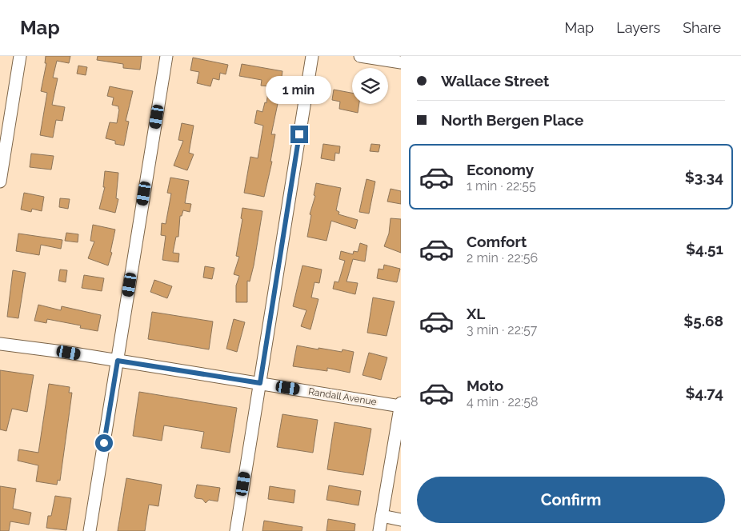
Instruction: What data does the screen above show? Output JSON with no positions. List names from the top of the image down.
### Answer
{
  "streets": {
    "street": ["Randall Avenue"]
  },
  "page": {
    "header": "Map",
    "nav": ["Map", "Layers", "Share"],
    "banner": ["Wallace Street", "North Bergen Place"],
    "bubble": "1 min",
    "list": [
      {
        "name": "Economy",
        "note": "1 min · 22:55",
        "value": "$3.34"
      },
      {
        "name": "Comfort",
        "note": "2 min · 22:56",
        "value": "$4.51"
      },
      {
        "name": "XL",
        "note": "3 min · 22:57",
        "value": "$5.68"
      },
      {
        "name": "Moto",
        "note": "4 min · 22:58",
        "value": "$4.74"
      }
    ],
    "buttons": "Confirm"
  }
}
